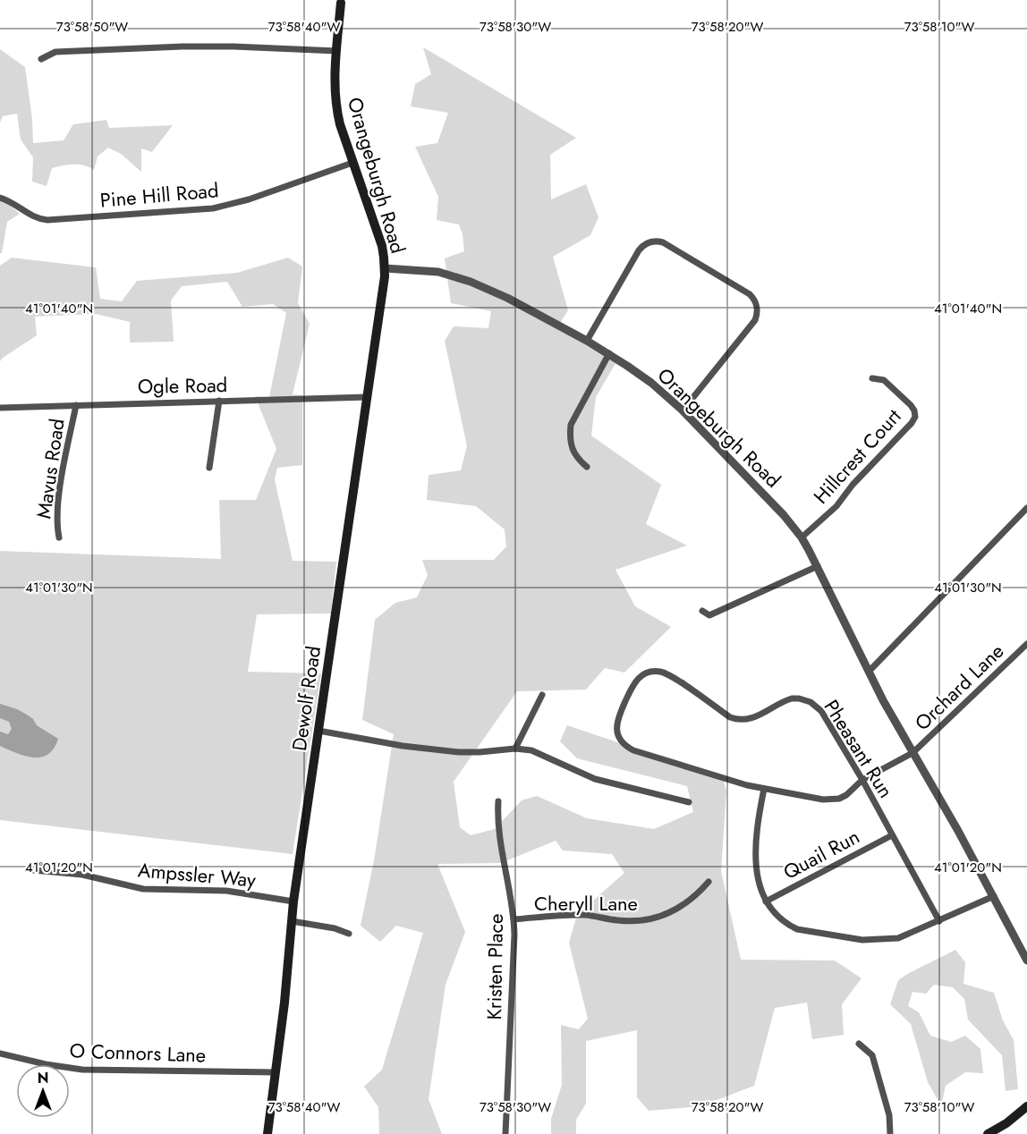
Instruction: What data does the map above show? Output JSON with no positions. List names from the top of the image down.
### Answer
{
  "streets": {
    "main road": ["Orangeburgh Road", "Dewolf Road"],
    "street": [
      "Pine Hill Road",
      "Ogle Road",
      "Hillcrest Court",
      "Mavus Road",
      "Orchard Lane",
      "Pheasant Run",
      "Quail Run",
      "Ampssler Way",
      "Cheryll Lane",
      "Kristen Place",
      "O Connors Lane"
    ]
  },
  "crossings": [
    ["Orangeburgh Road", "Pine Hill Road"],
    ["Orangeburgh Road", "Hillcrest Court"],
    ["Orangeburgh Road", "Orchard Lane"],
    ["Orangeburgh Road", "Dewolf Road"],
    ["Ogle Road", "Mavus Road"],
    ["Ogle Road", "Dewolf Road"],
    ["Orchard Lane", "Pheasant Run"],
    ["Dewolf Road", "Ampssler Way"],
    ["Dewolf Road", "O Connors Lane"],
    ["Pheasant Run", "Quail Run"],
    ["Cheryll Lane", "Kristen Place"]
  ],
  "north": "top",
  "coordinates": [
    "73°58'50\"W",
    "73°58'40\"W",
    "73°58'30\"W",
    "73°58'20\"W",
    "73°58'10\"W",
    "41°01'40\"N",
    "41°01'30\"N",
    "41°01'20\"N"
  ]
}
